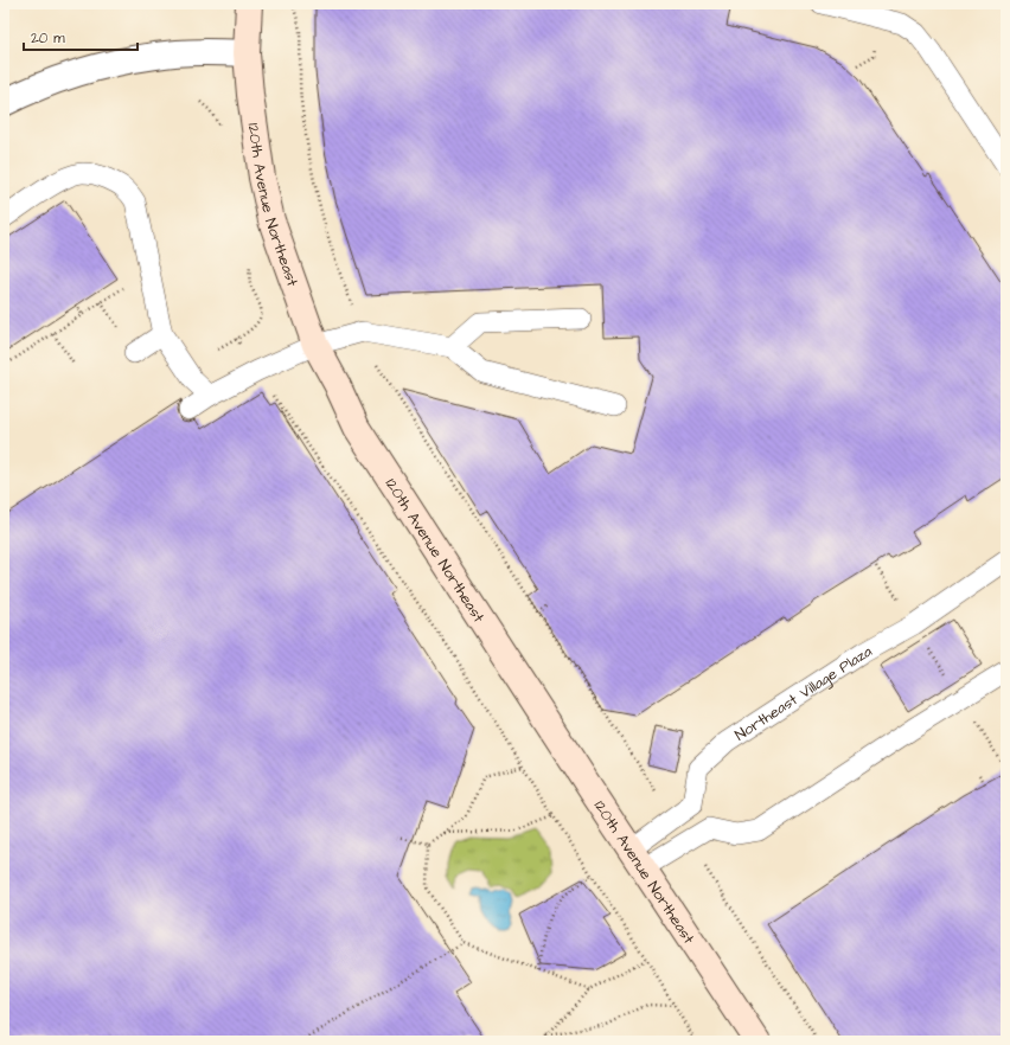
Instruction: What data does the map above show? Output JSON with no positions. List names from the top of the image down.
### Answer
{
  "streets": {
    "street": ["120th Avenue Northeast"],
    "lane": ["Northeast Village Plaza"]
  },
  "crossings": [
    ["120th Avenue Northeast", "Northeast Village Plaza"]
  ],
  "scale_bar": "20 m"
}
